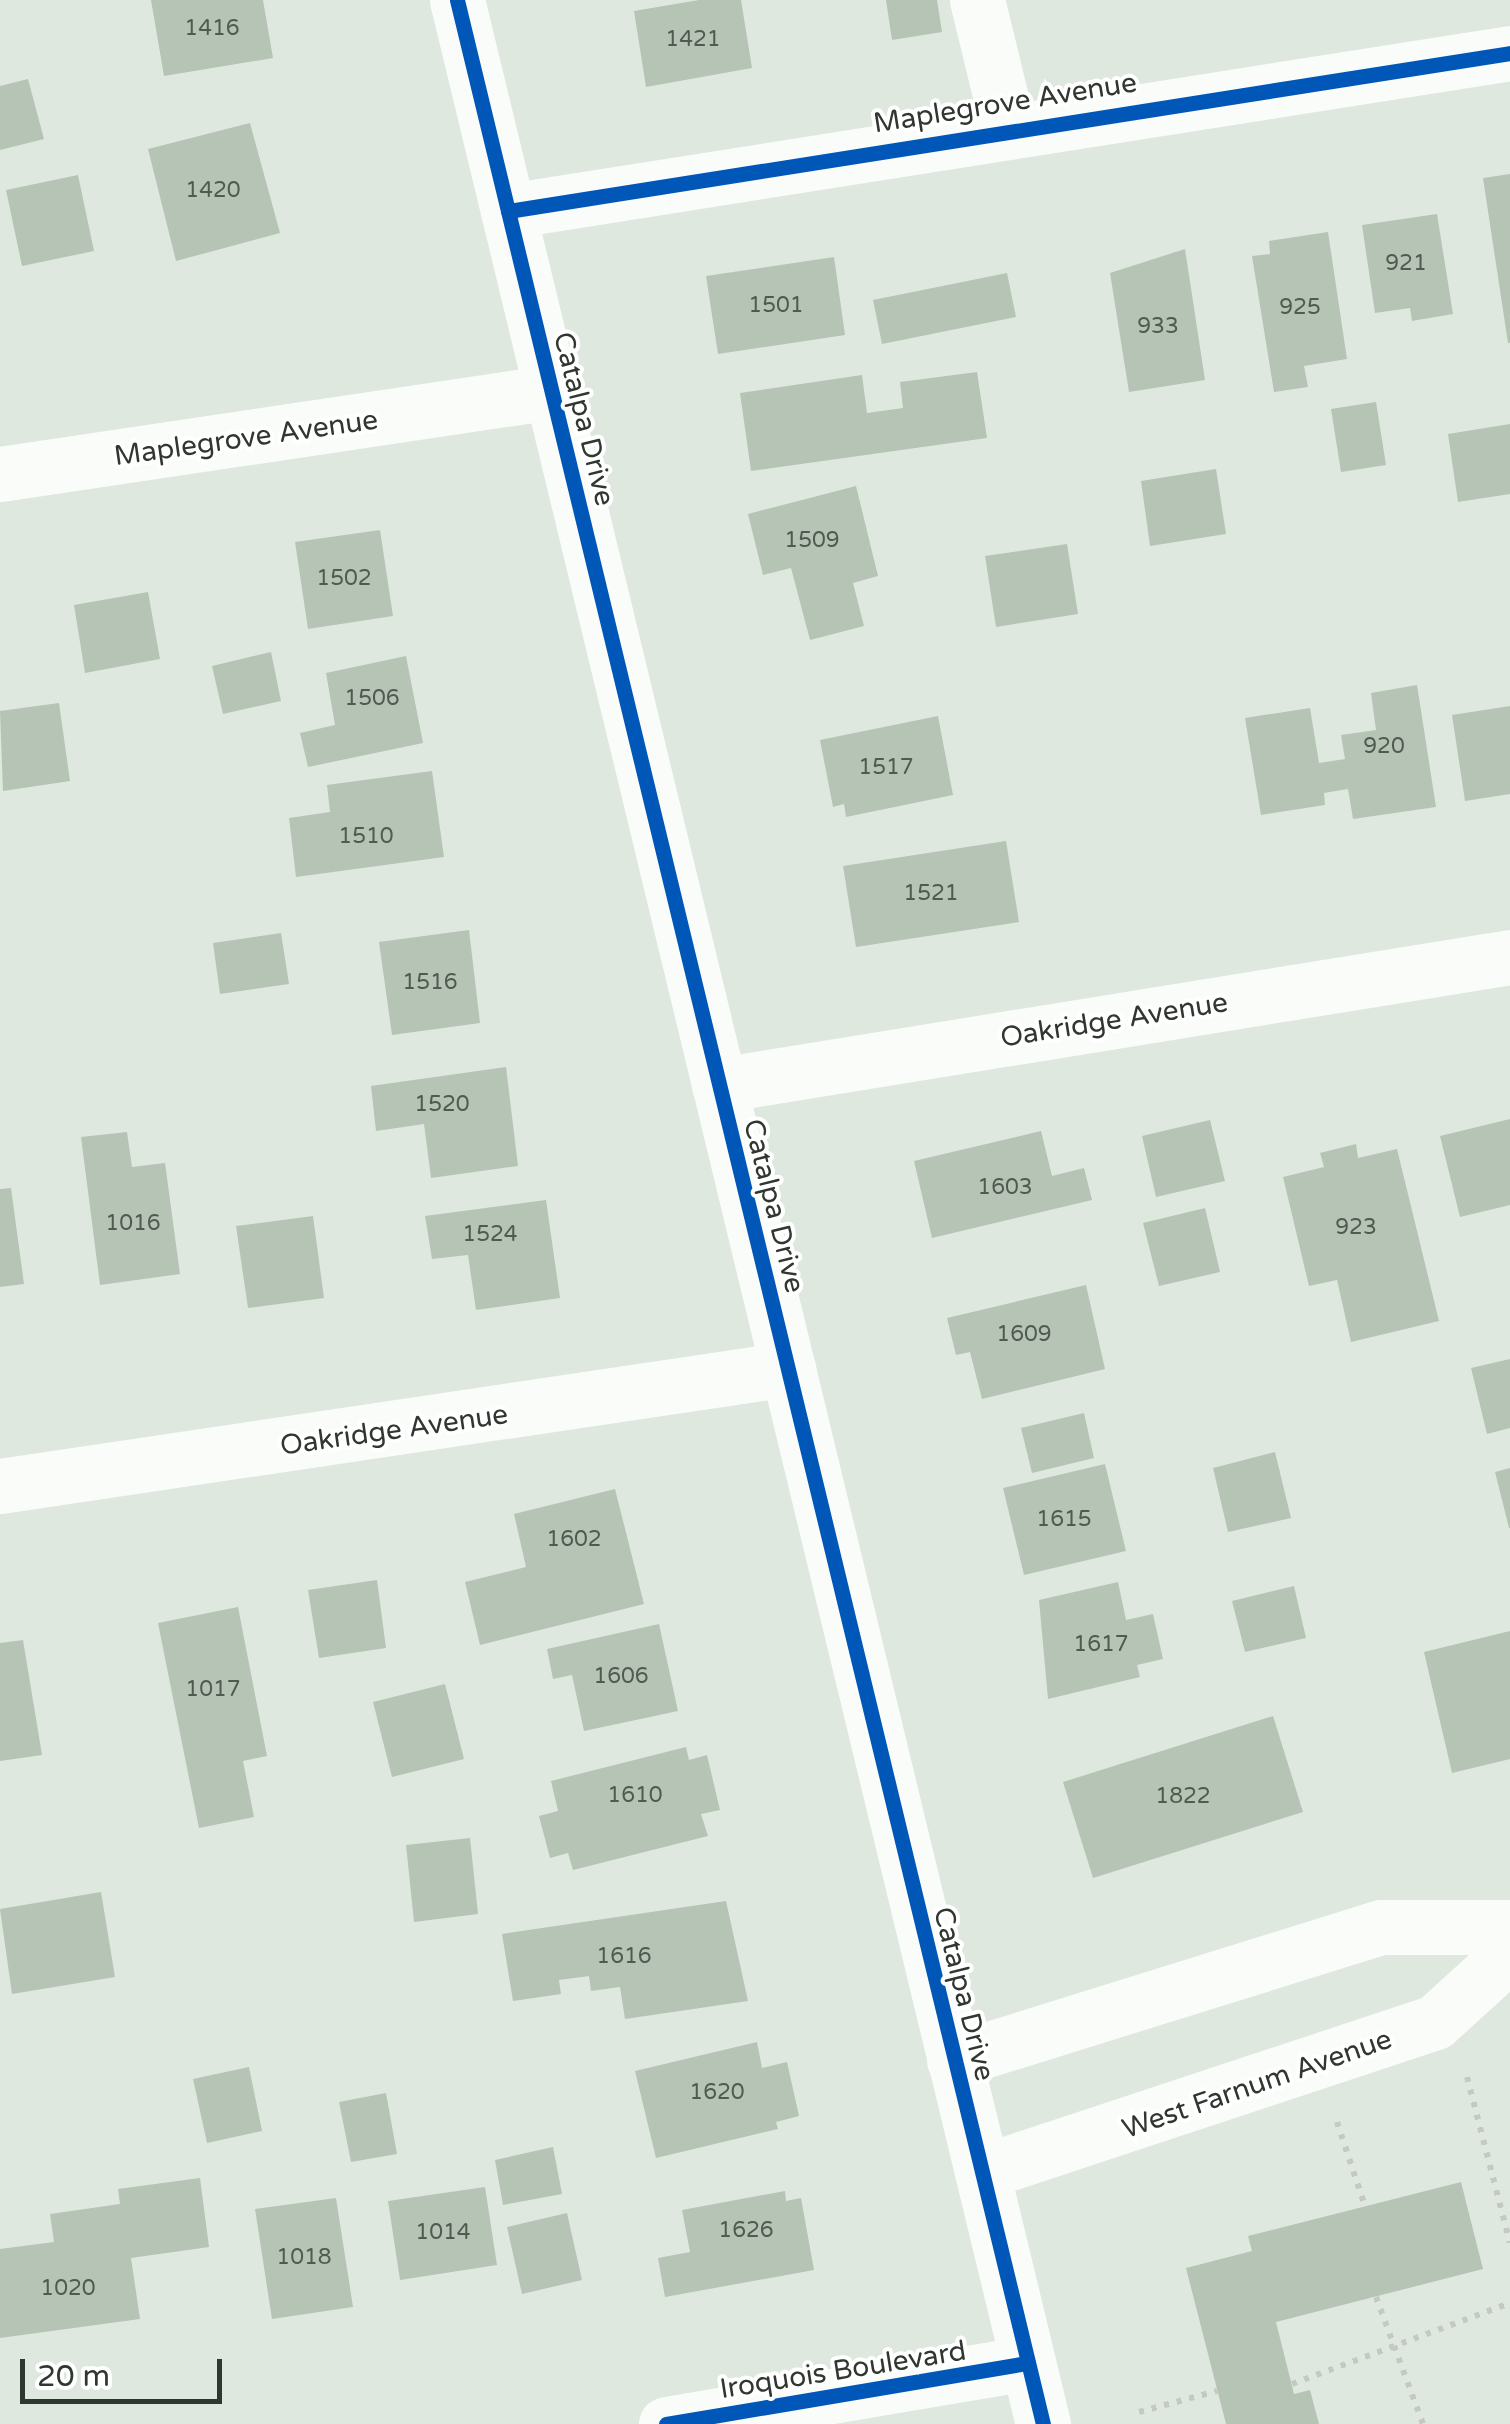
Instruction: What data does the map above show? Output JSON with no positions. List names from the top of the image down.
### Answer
{
  "streets": {
    "street": [
      "Maplegrove Avenue",
      "Catalpa Drive",
      "Oakridge Avenue",
      "West Farnum Avenue",
      "Iroquois Boulevard"
    ]
  },
  "crossings": [
    ["Maplegrove Avenue", "Catalpa Drive"],
    ["Catalpa Drive", "Oakridge Avenue"],
    ["Catalpa Drive", "West Farnum Avenue"],
    ["Catalpa Drive", "Iroquois Boulevard"]
  ],
  "house_numbers": [
    "1416",
    "1421",
    "1420",
    "921",
    "1501",
    "925",
    "933",
    "1509",
    "1502",
    "1506",
    "920",
    "1517",
    "1510",
    "1521",
    "1516",
    "1520",
    "1603",
    "1016",
    "923",
    "1524",
    "1609",
    "1615",
    "1602",
    "1617",
    "1606",
    "1017",
    "1610",
    "1822",
    "1616",
    "1620",
    "1626",
    "1014",
    "1018",
    "1020"
  ],
  "scale_bar": "20 m"
}
